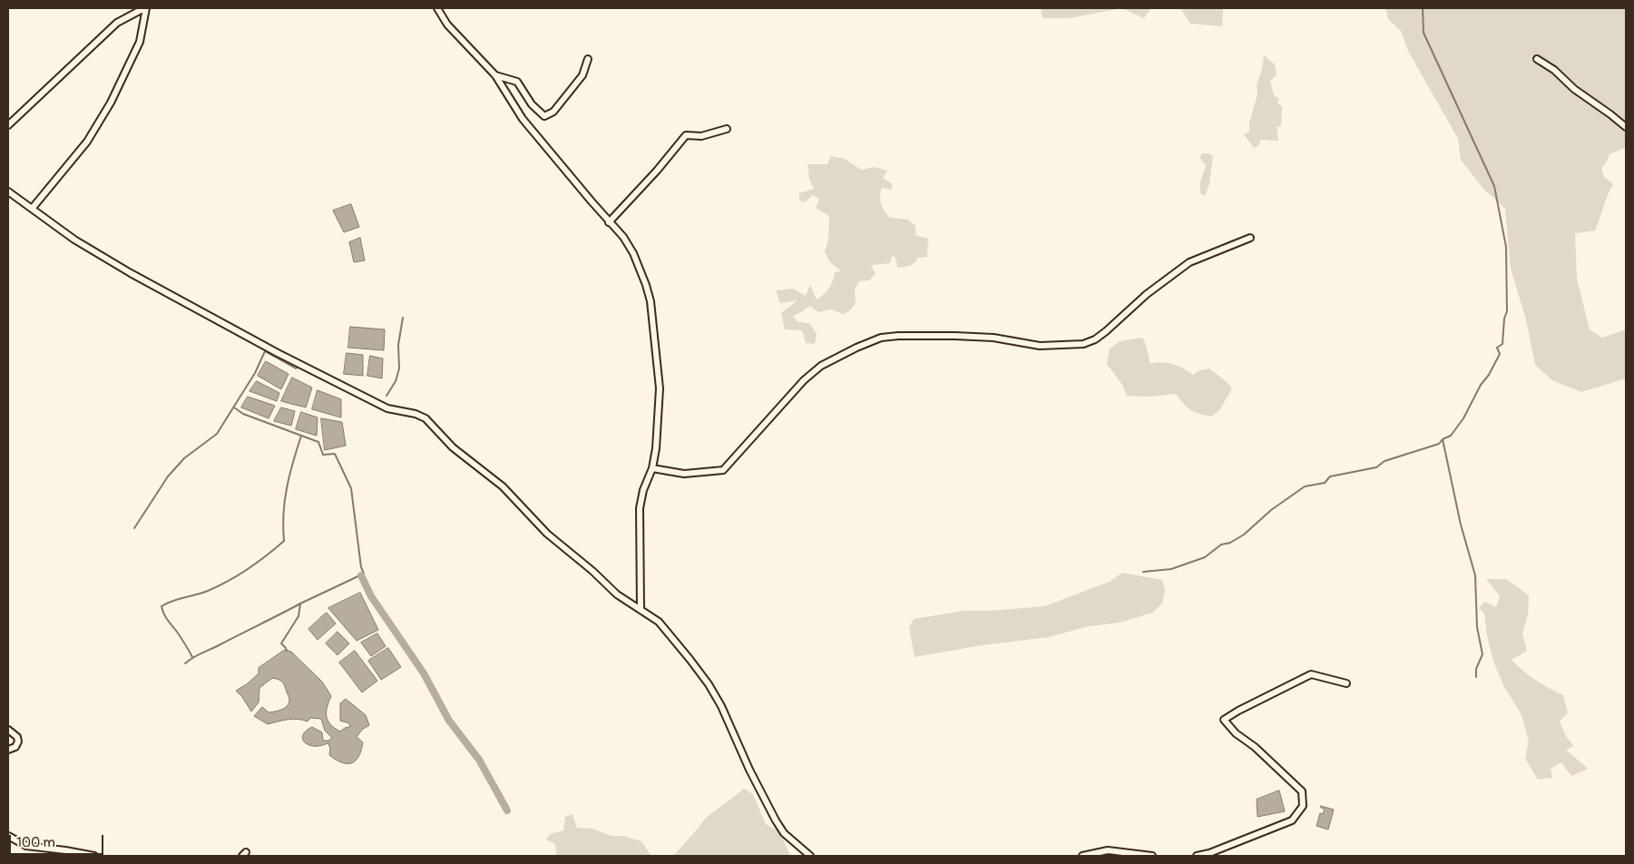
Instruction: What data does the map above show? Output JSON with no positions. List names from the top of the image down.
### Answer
{
  "scale_bar": "100 m"
}
